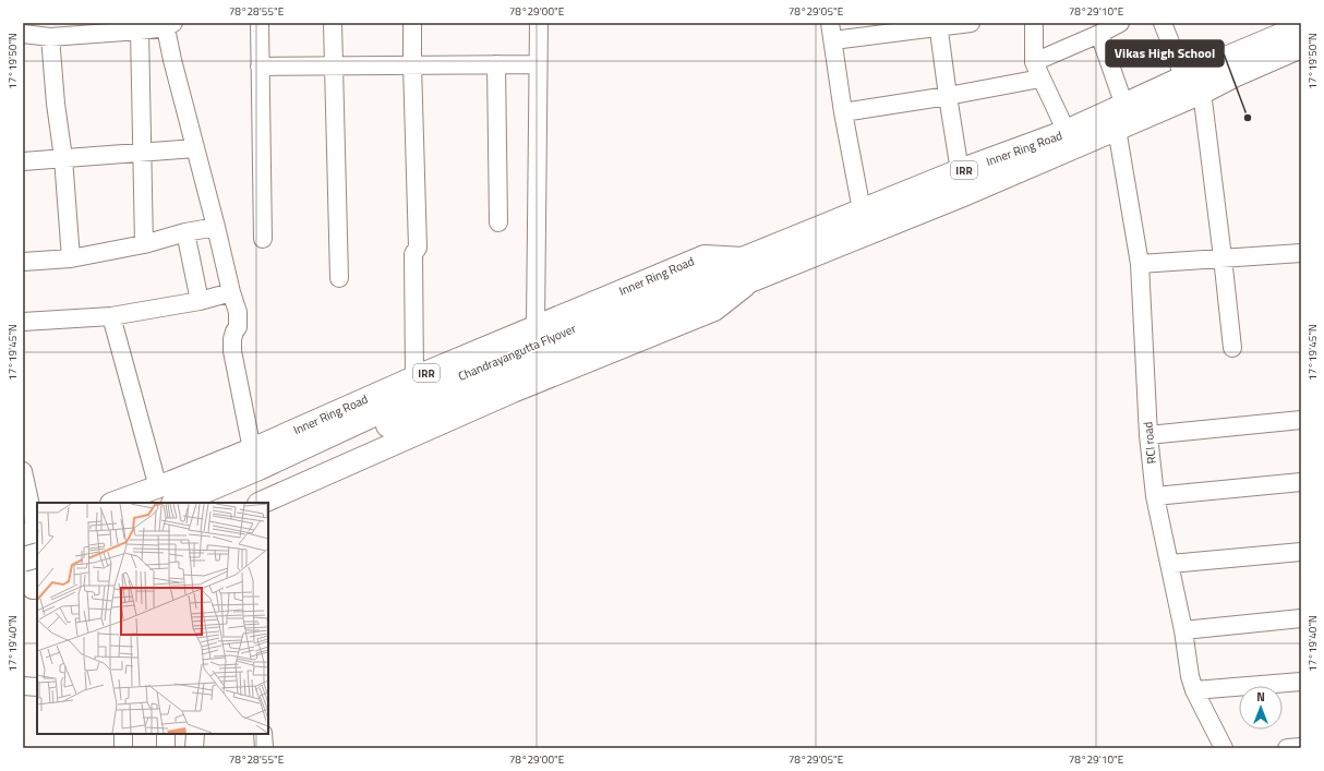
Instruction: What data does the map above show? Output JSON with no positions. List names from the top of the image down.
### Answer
{
  "streets": {
    "highway": ["Inner Ring Road", "IRR", "Chandrayangutta Flyover"],
    "street": ["RCI road"]
  },
  "crossings": [
    ["Inner Ring Road", "Chandrayangutta Flyover"],
    ["Inner Ring Road", "RCI road"]
  ],
  "places": ["Vikas High School"],
  "north": "top",
  "coordinates": [
    "78°28'55\"E",
    "78°29'00\"E",
    "78°29'05\"E",
    "78°29'10\"E",
    "17°19'50\"N",
    "17°19'45\"N",
    "17°19'40\"N"
  ]
}
